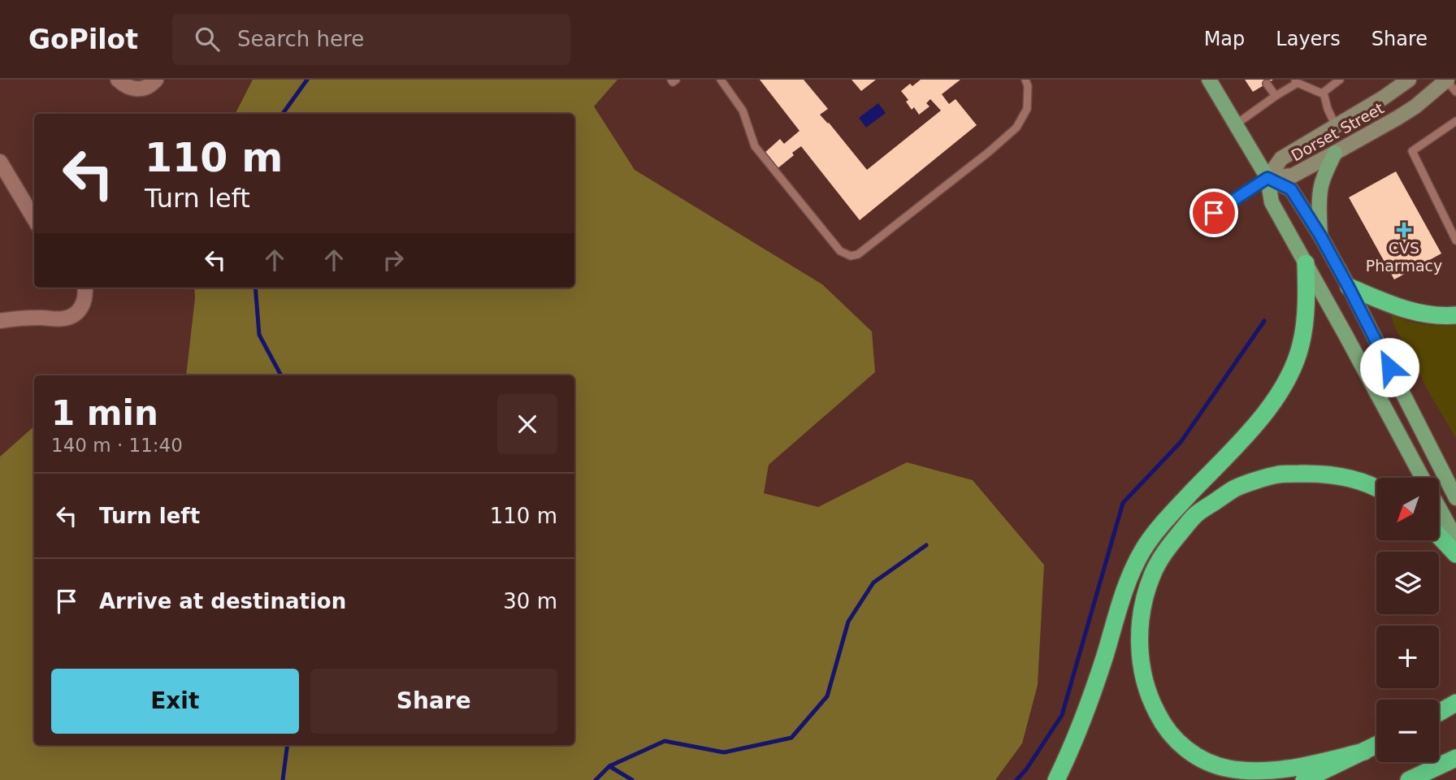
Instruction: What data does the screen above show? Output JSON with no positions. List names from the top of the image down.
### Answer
{
  "streets": {
    "main road": ["Dorset Street"]
  },
  "places": {
    "health": ["CVS Pharmacy"]
  },
  "north": "bottom left",
  "page": {
    "header": "GoPilot",
    "search": "Search here",
    "nav": ["Map", "Layers", "Share"],
    "turn": ["110 m", "Turn left"],
    "heading": ["1 min", "140 m · 11:40"],
    "list": [
      {
        "name": "Turn left",
        "value": "110 m"
      },
      {
        "name": "Arrive at destination",
        "value": "30 m"
      }
    ],
    "map_buttons": ["+", "−"],
    "buttons": ["Exit", "Share"]
  }
}
